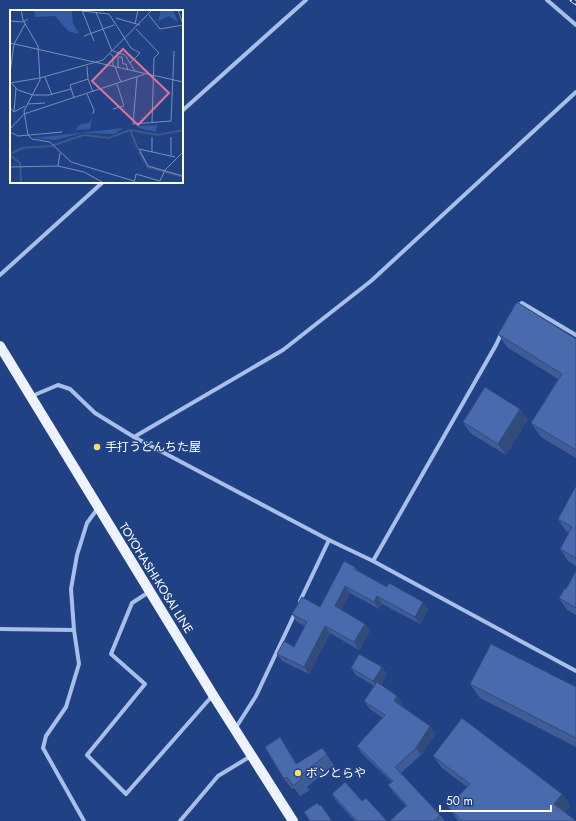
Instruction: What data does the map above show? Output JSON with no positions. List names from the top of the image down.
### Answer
{
  "streets": {
    "main road": ["TOYOHASHI-KOSAI LINE"]
  },
  "places": ["手打うどんちた屋", "ボンとらや"],
  "scale_bar": "50 m"
}
